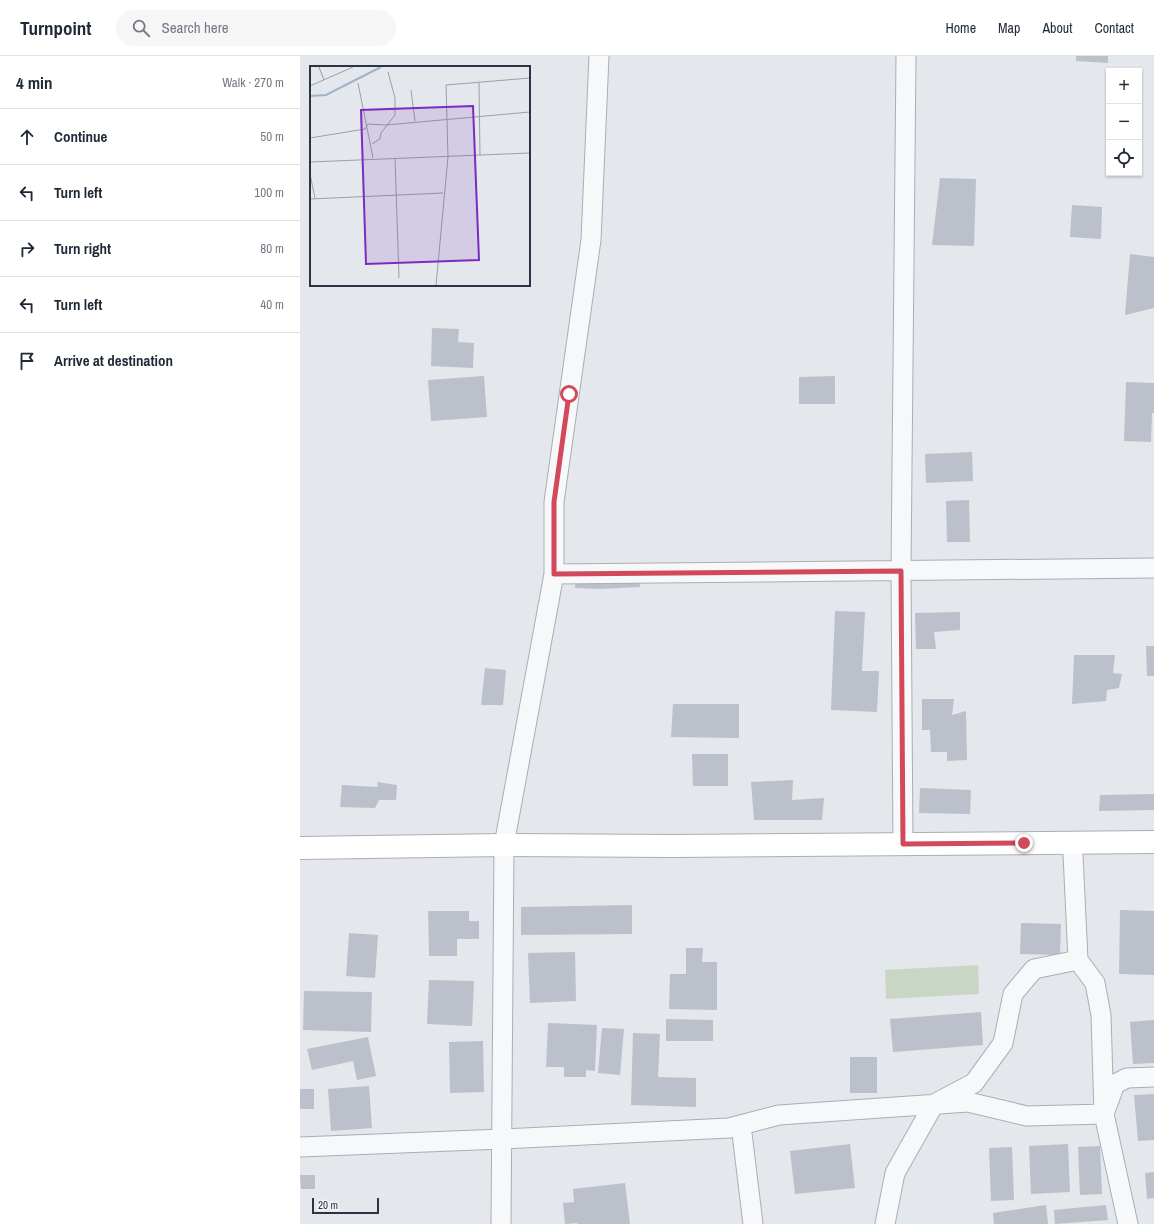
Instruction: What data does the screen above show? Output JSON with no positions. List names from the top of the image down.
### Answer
{
  "scale_bar": "20 m",
  "page": {
    "header": "Turnpoint",
    "search": "Search here",
    "nav": [
      "Home",
      "Map",
      "About",
      "Contact"
    ],
    "heading": ["4 min", "Walk · 270 m"],
    "map_buttons": ["+", "−"],
    "list": [
      ["Continue", "50 m"],
      ["Turn left", "100 m"],
      ["Turn right", "80 m"],
      ["Turn left", "40 m"],
      "Arrive at destination"
    ],
    "scale": "20 m"
  }
}
